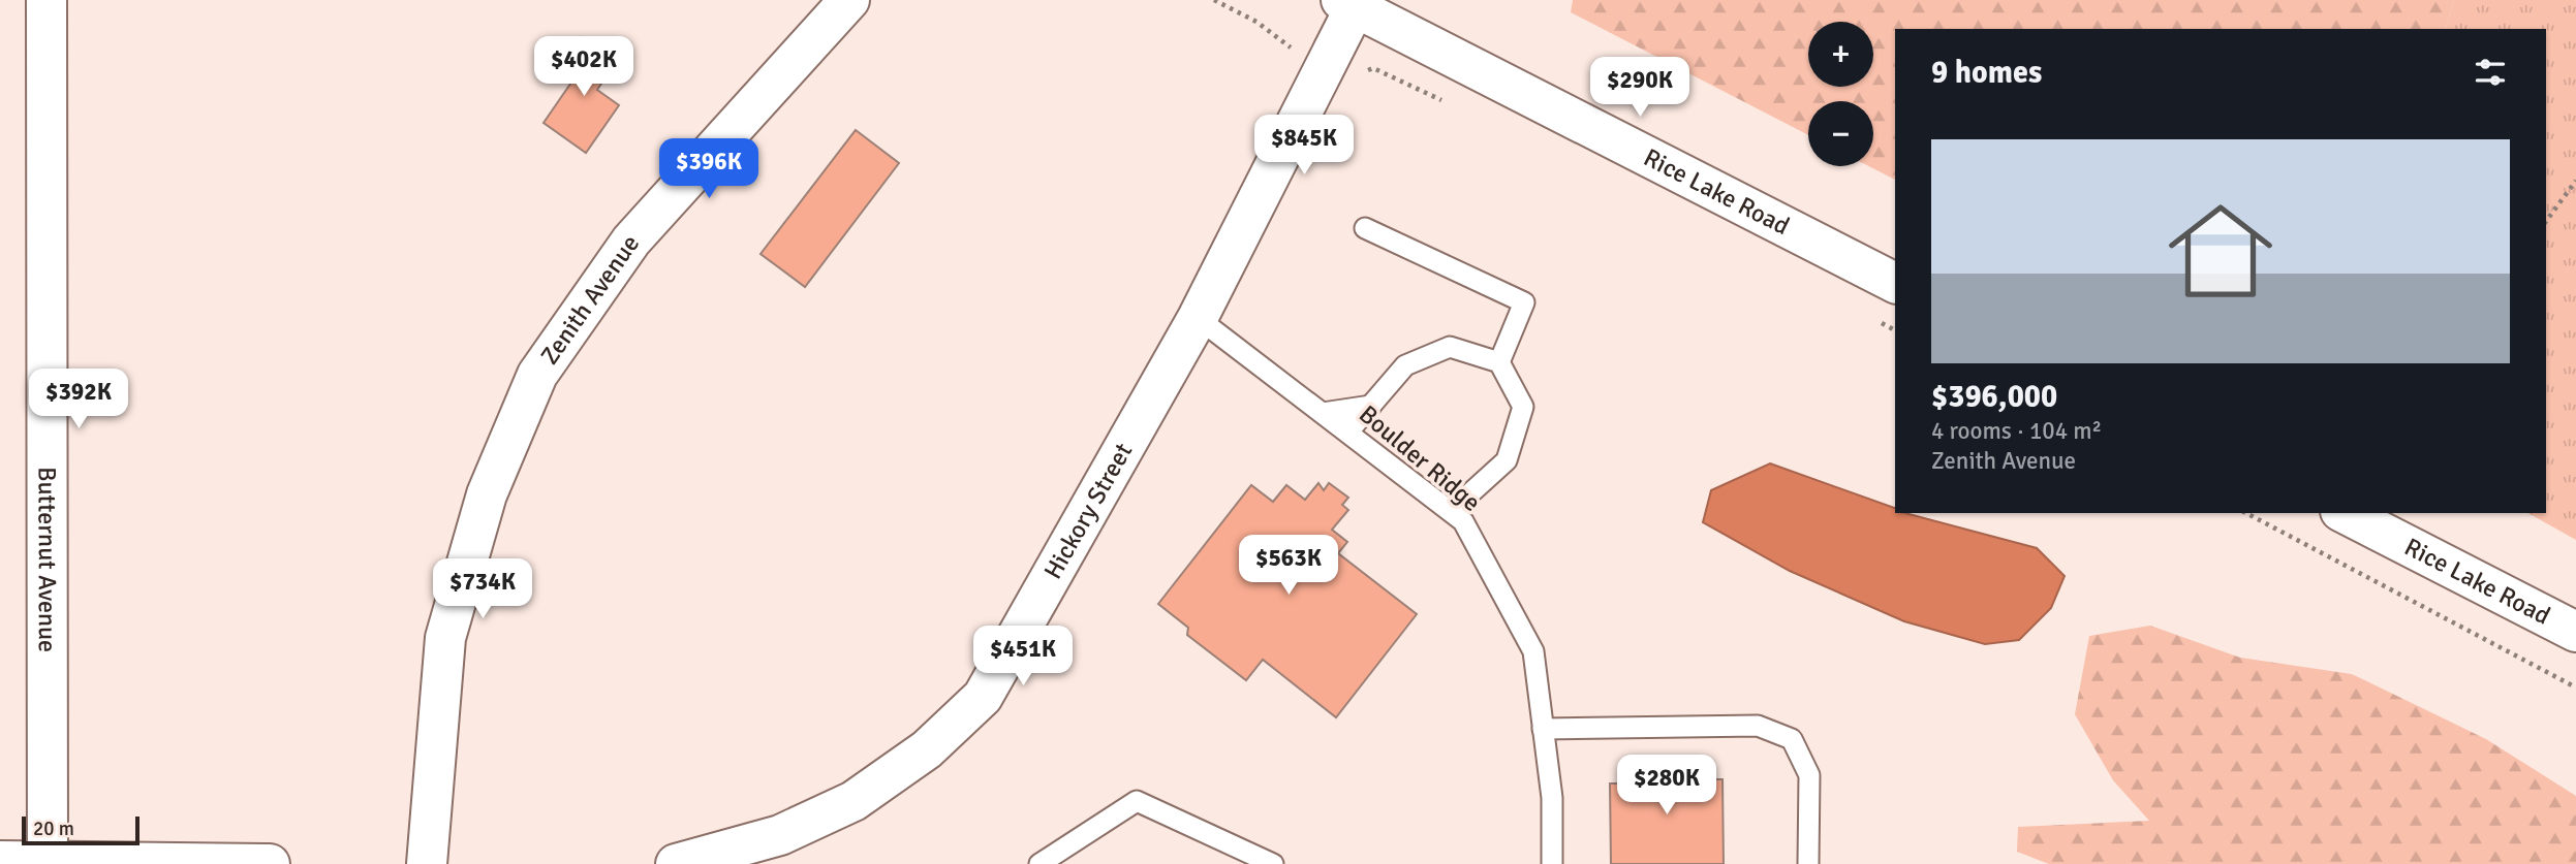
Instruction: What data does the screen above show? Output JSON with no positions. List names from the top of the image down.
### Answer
{
  "streets": {
    "street": [
      "Rice Lake Road",
      "Zenith Avenue",
      "Hickory Street",
      "Butternut Avenue"
    ],
    "lane": ["Boulder Ridge"]
  },
  "crossings": [
    ["Rice Lake Road", "Hickory Street"],
    ["Boulder Ridge", "Hickory Street"]
  ],
  "scale_bar": "20 m",
  "page": {
    "map_buttons": ["+", "−"],
    "heading": "9 homes",
    "price": [
      "$402K",
      "$290K",
      "$845K",
      "$396K",
      "$392K",
      "$563K",
      "$734K",
      "$451K",
      "$280K"
    ],
    "list": [
      {
        "name": "$396,000",
        "note": "4 rooms · 104 m² · Zenith Avenue"
      }
    ],
    "scale": "20 m"
  }
}
